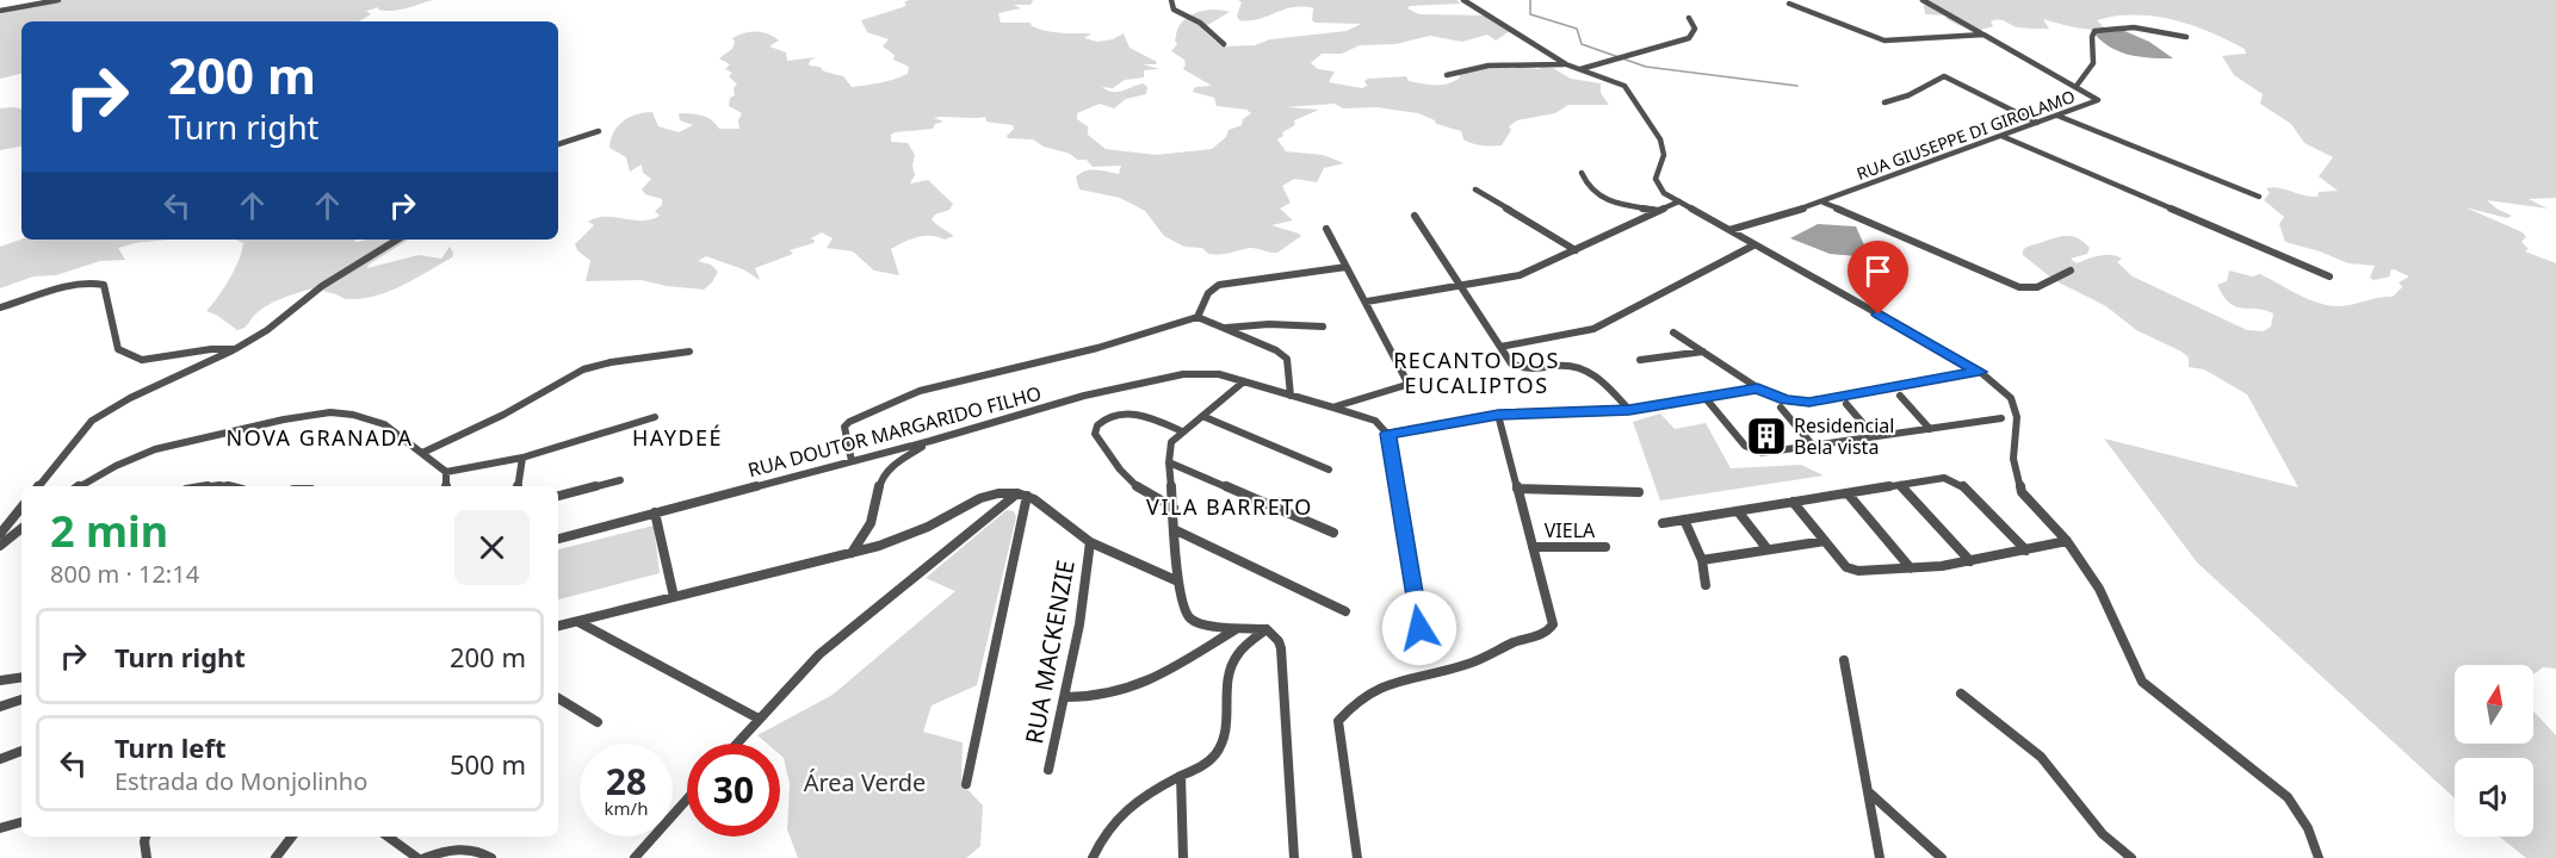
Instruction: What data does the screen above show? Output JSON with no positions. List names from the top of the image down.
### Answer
{
  "streets": {
    "street": [
      "RUA GIUSEPPE DI GIROLAMO",
      "RUA DOUTOR MARGARIDO FILHO",
      "VIELA",
      "RUA MACKENZIE"
    ]
  },
  "districts": [
    "RECANTO DOS EUCALIPTOS",
    "NOVA GRANADA",
    "HAYDEÉ",
    "VILA BARRETO"
  ],
  "parks": ["Área Verde"],
  "places": {
    "building": ["Residencial Bela vista"]
  },
  "north": "top",
  "page": {
    "turn": ["200 m", "Turn right"],
    "heading": ["2 min", "800 m · 12:14"],
    "list": [
      {
        "name": "Turn right",
        "value": "200 m"
      },
      {
        "name": "Turn left",
        "note": "Estrada do Monjolinho",
        "value": "500 m"
      }
    ],
    "speed": "28 km/h",
    "limit": "30"
  }
}
